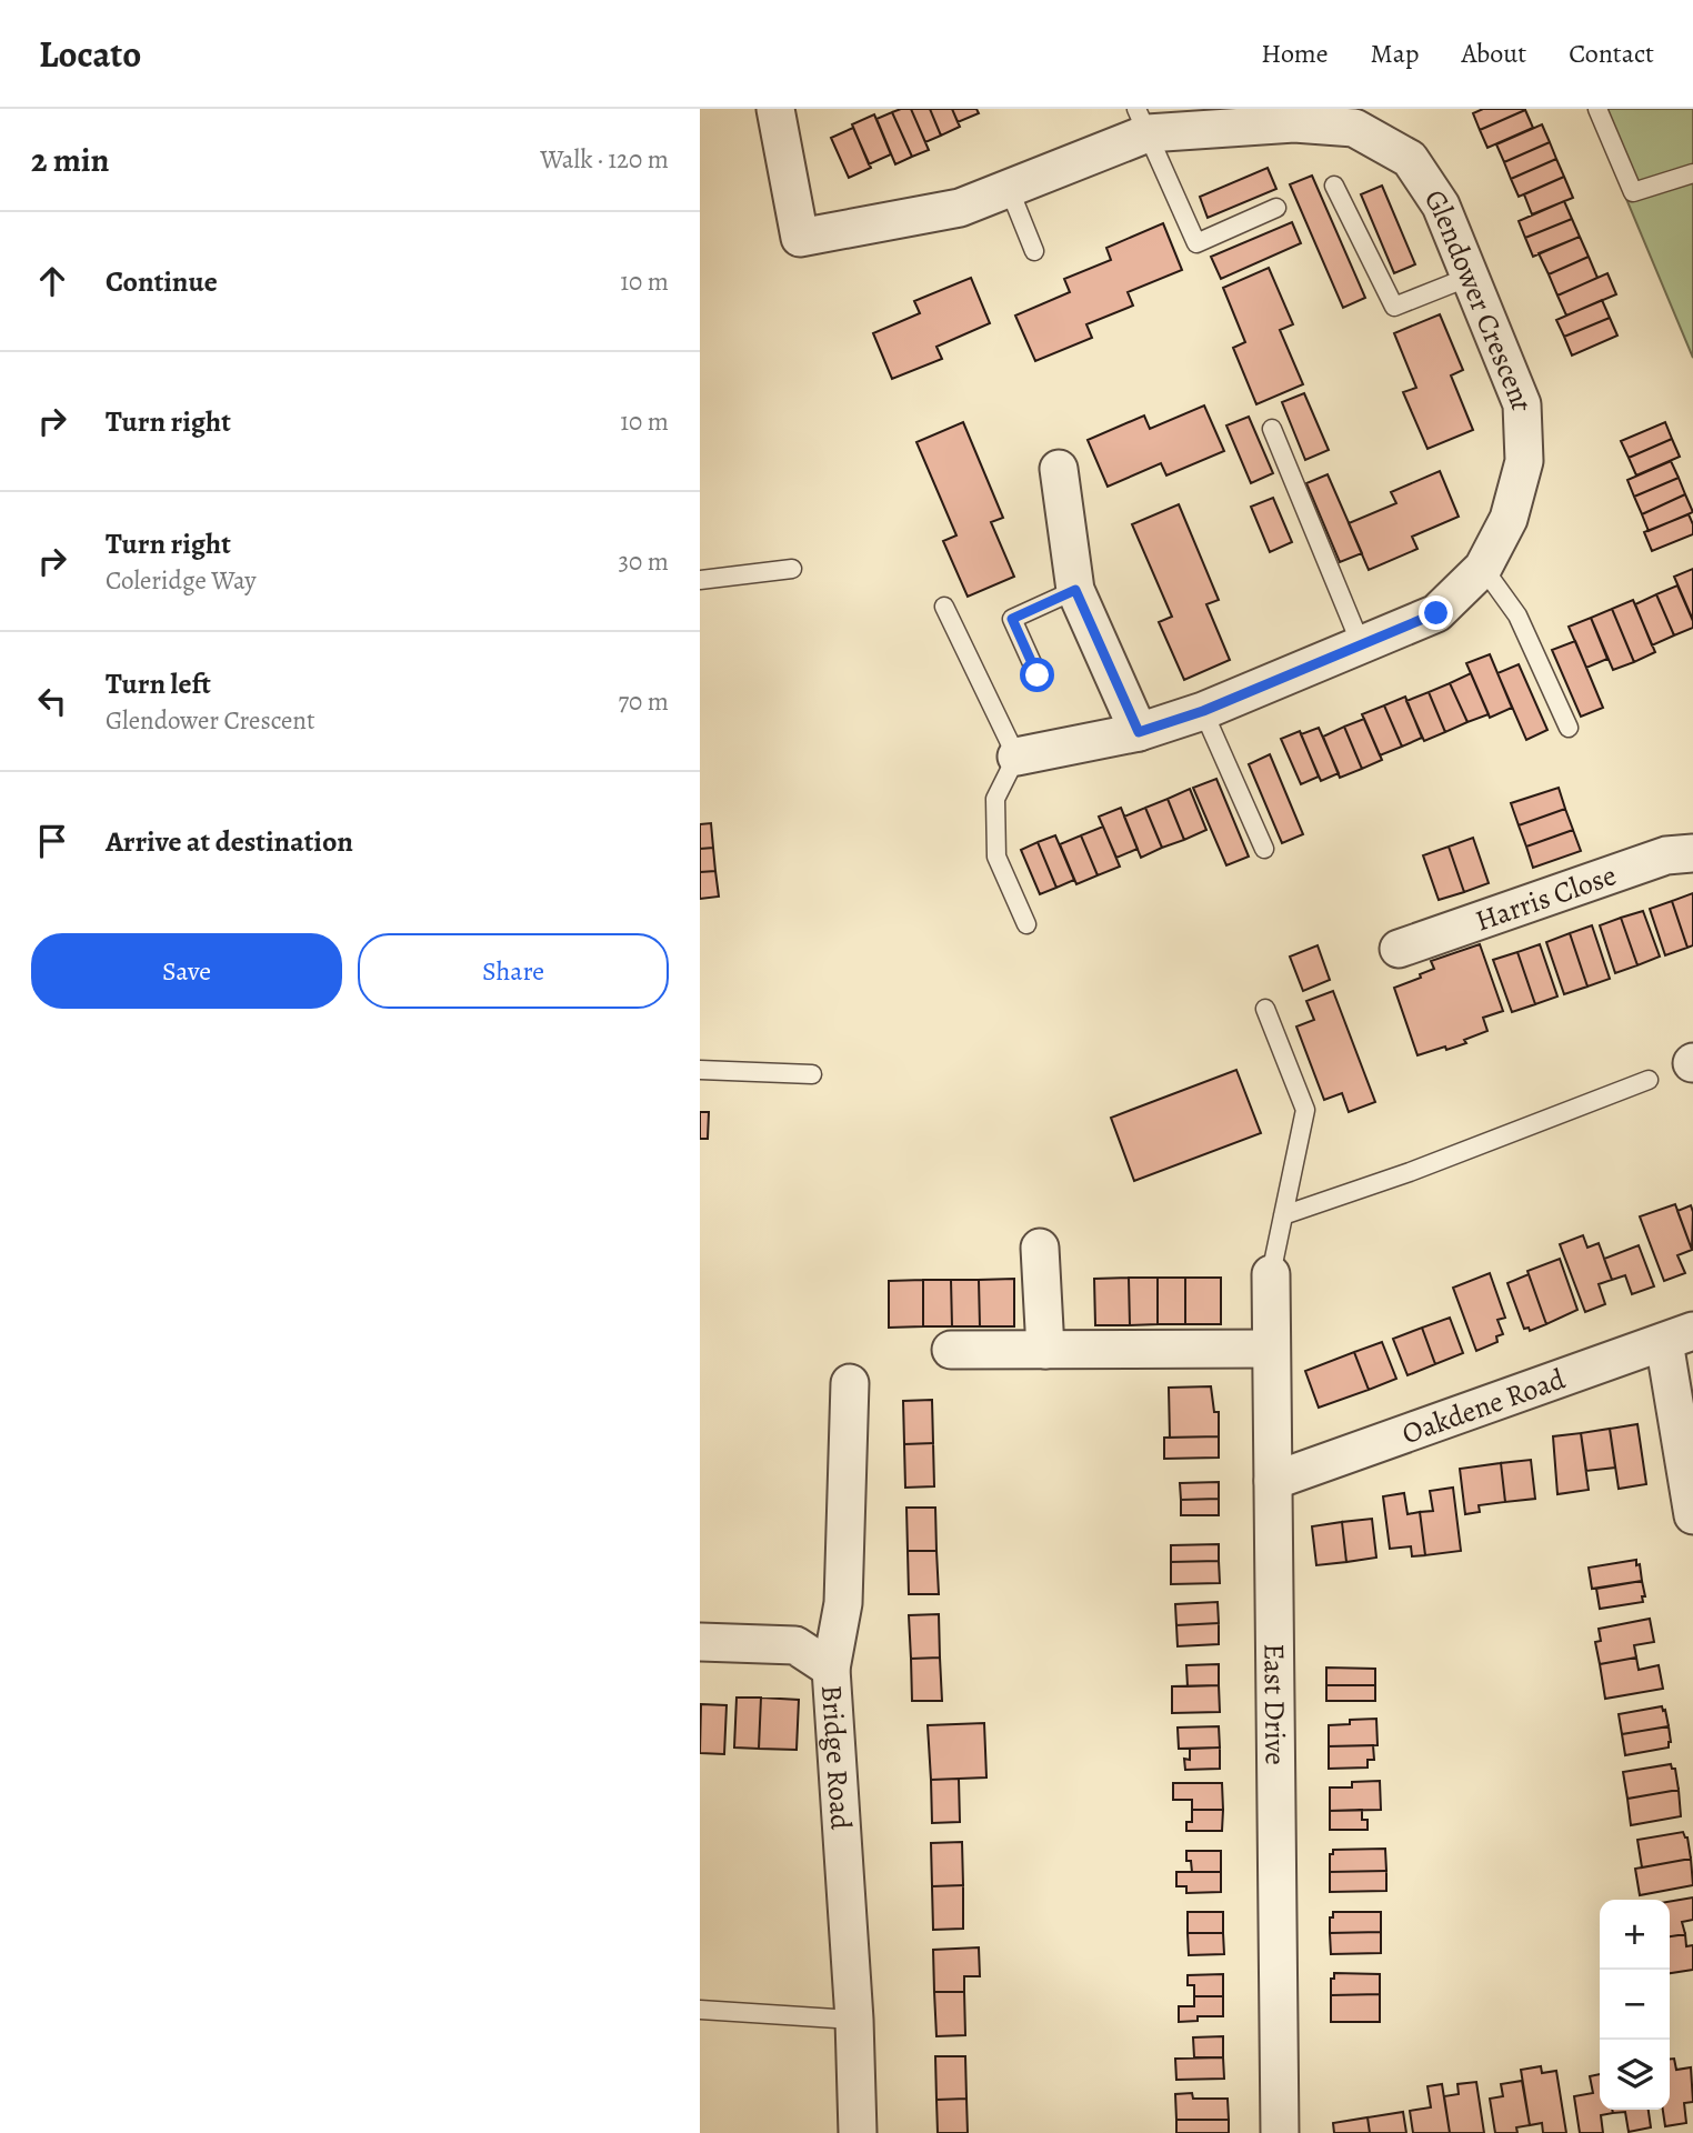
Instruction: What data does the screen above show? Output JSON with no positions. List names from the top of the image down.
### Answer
{
  "streets": {
    "street": [
      "Glendower Crescent",
      "Harris Close",
      "Oakdene Road",
      "East Drive",
      "Bridge Road"
    ]
  },
  "crossings": [
    ["Oakdene Road", "East Drive"]
  ],
  "page": {
    "header": "Locato",
    "nav": [
      "Home",
      "Map",
      "About",
      "Contact"
    ],
    "heading": ["2 min", "Walk · 120 m"],
    "list": [
      ["Continue", "10 m"],
      ["Turn right", "10 m"],
      ["Turn right", "Coleridge Way", "30 m"],
      ["Turn left", "Glendower Crescent", "70 m"],
      "Arrive at destination"
    ],
    "buttons": ["Save", "Share"],
    "map_buttons": ["+", "−"]
  }
}
